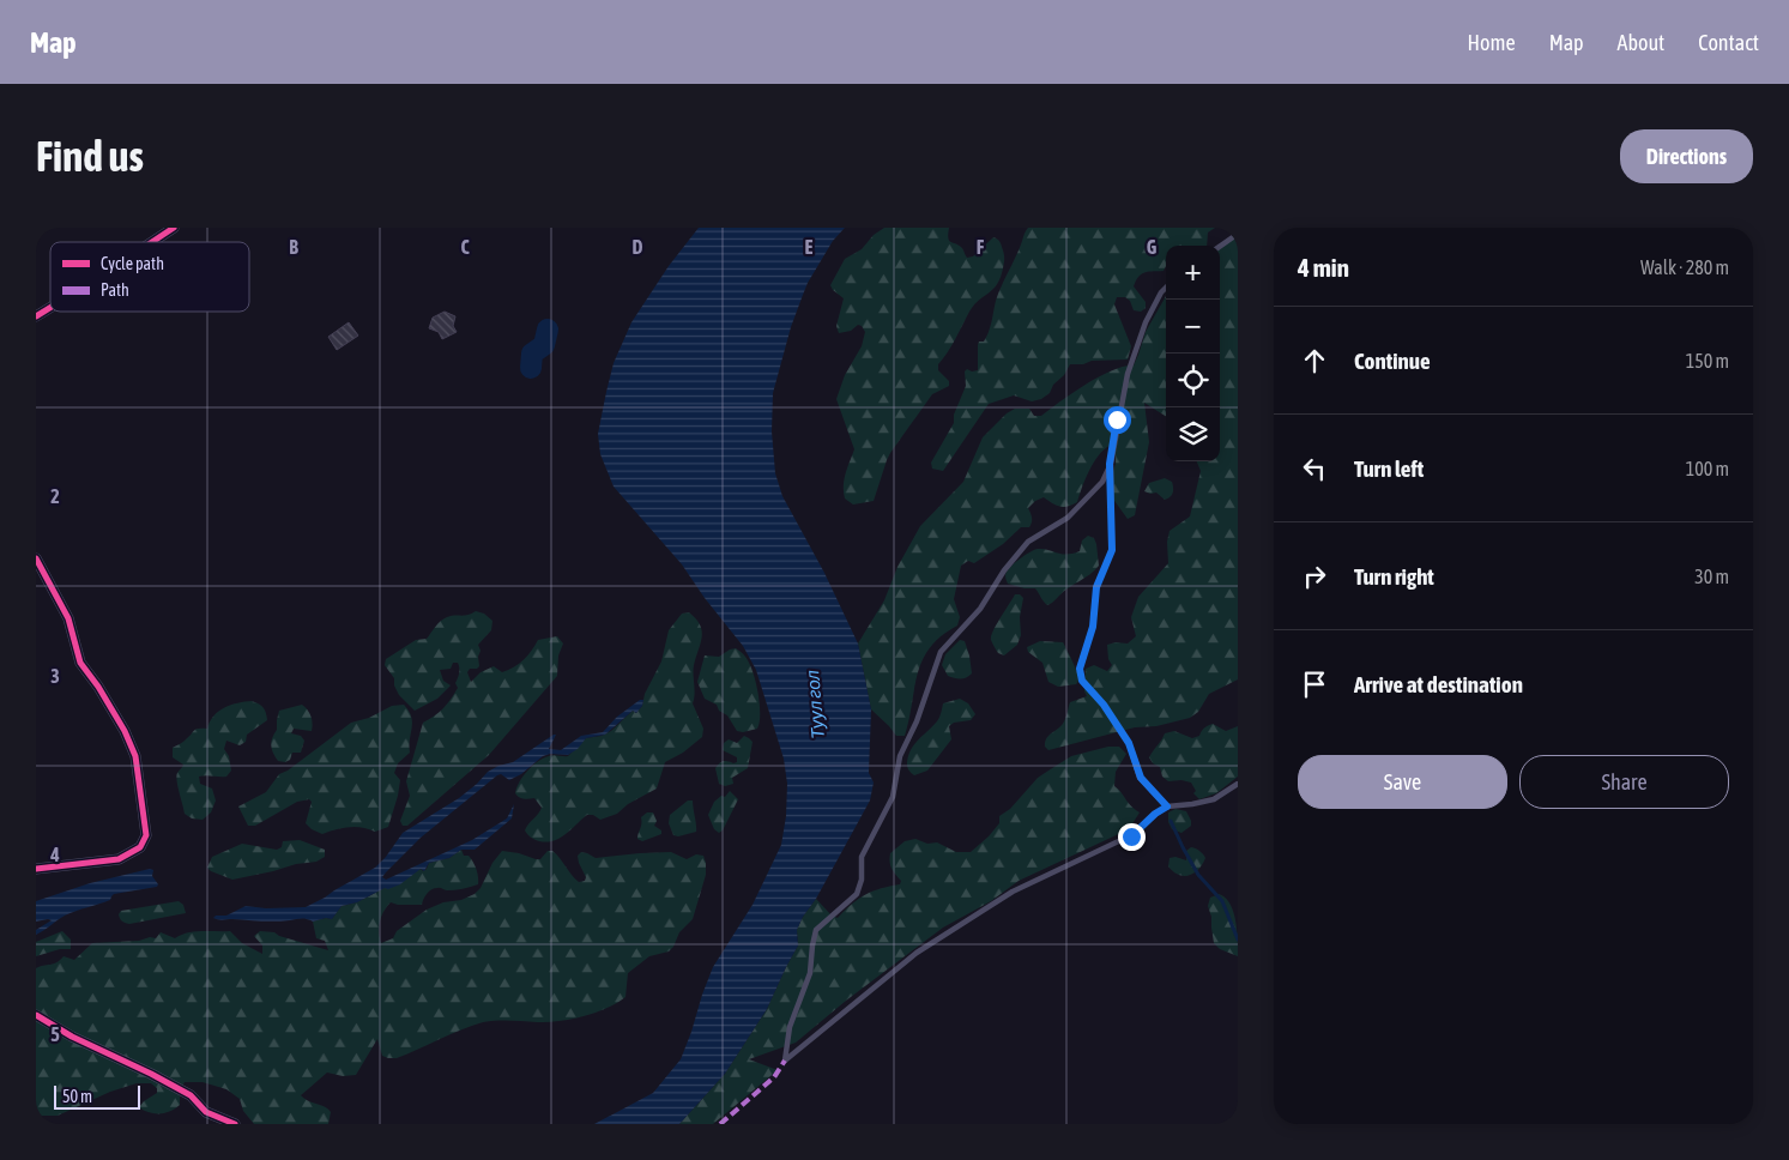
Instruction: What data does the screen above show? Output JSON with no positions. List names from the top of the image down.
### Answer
{
  "water": ["Туул гол"],
  "legend": ["Cycle path", "Path"],
  "scale_bar": "50 m",
  "page": {
    "header": "Map",
    "nav": [
      "Home",
      "Map",
      "About",
      "Contact"
    ],
    "buttons": [
      "Directions",
      ["Save", "Share"]
    ],
    "title": "Find us",
    "heading": ["4 min", "Walk · 280 m"],
    "map_buttons": ["+", "−"],
    "list": [
      ["Continue", "150 m"],
      ["Turn left", "100 m"],
      ["Turn right", "30 m"],
      "Arrive at destination"
    ],
    "scale": "50 m"
  },
  "grid": {
    "columns": [
      "B",
      "C",
      "D",
      "E",
      "F",
      "G"
    ],
    "rows": [
      "2",
      "3",
      "4",
      "5"
    ]
  }
}
